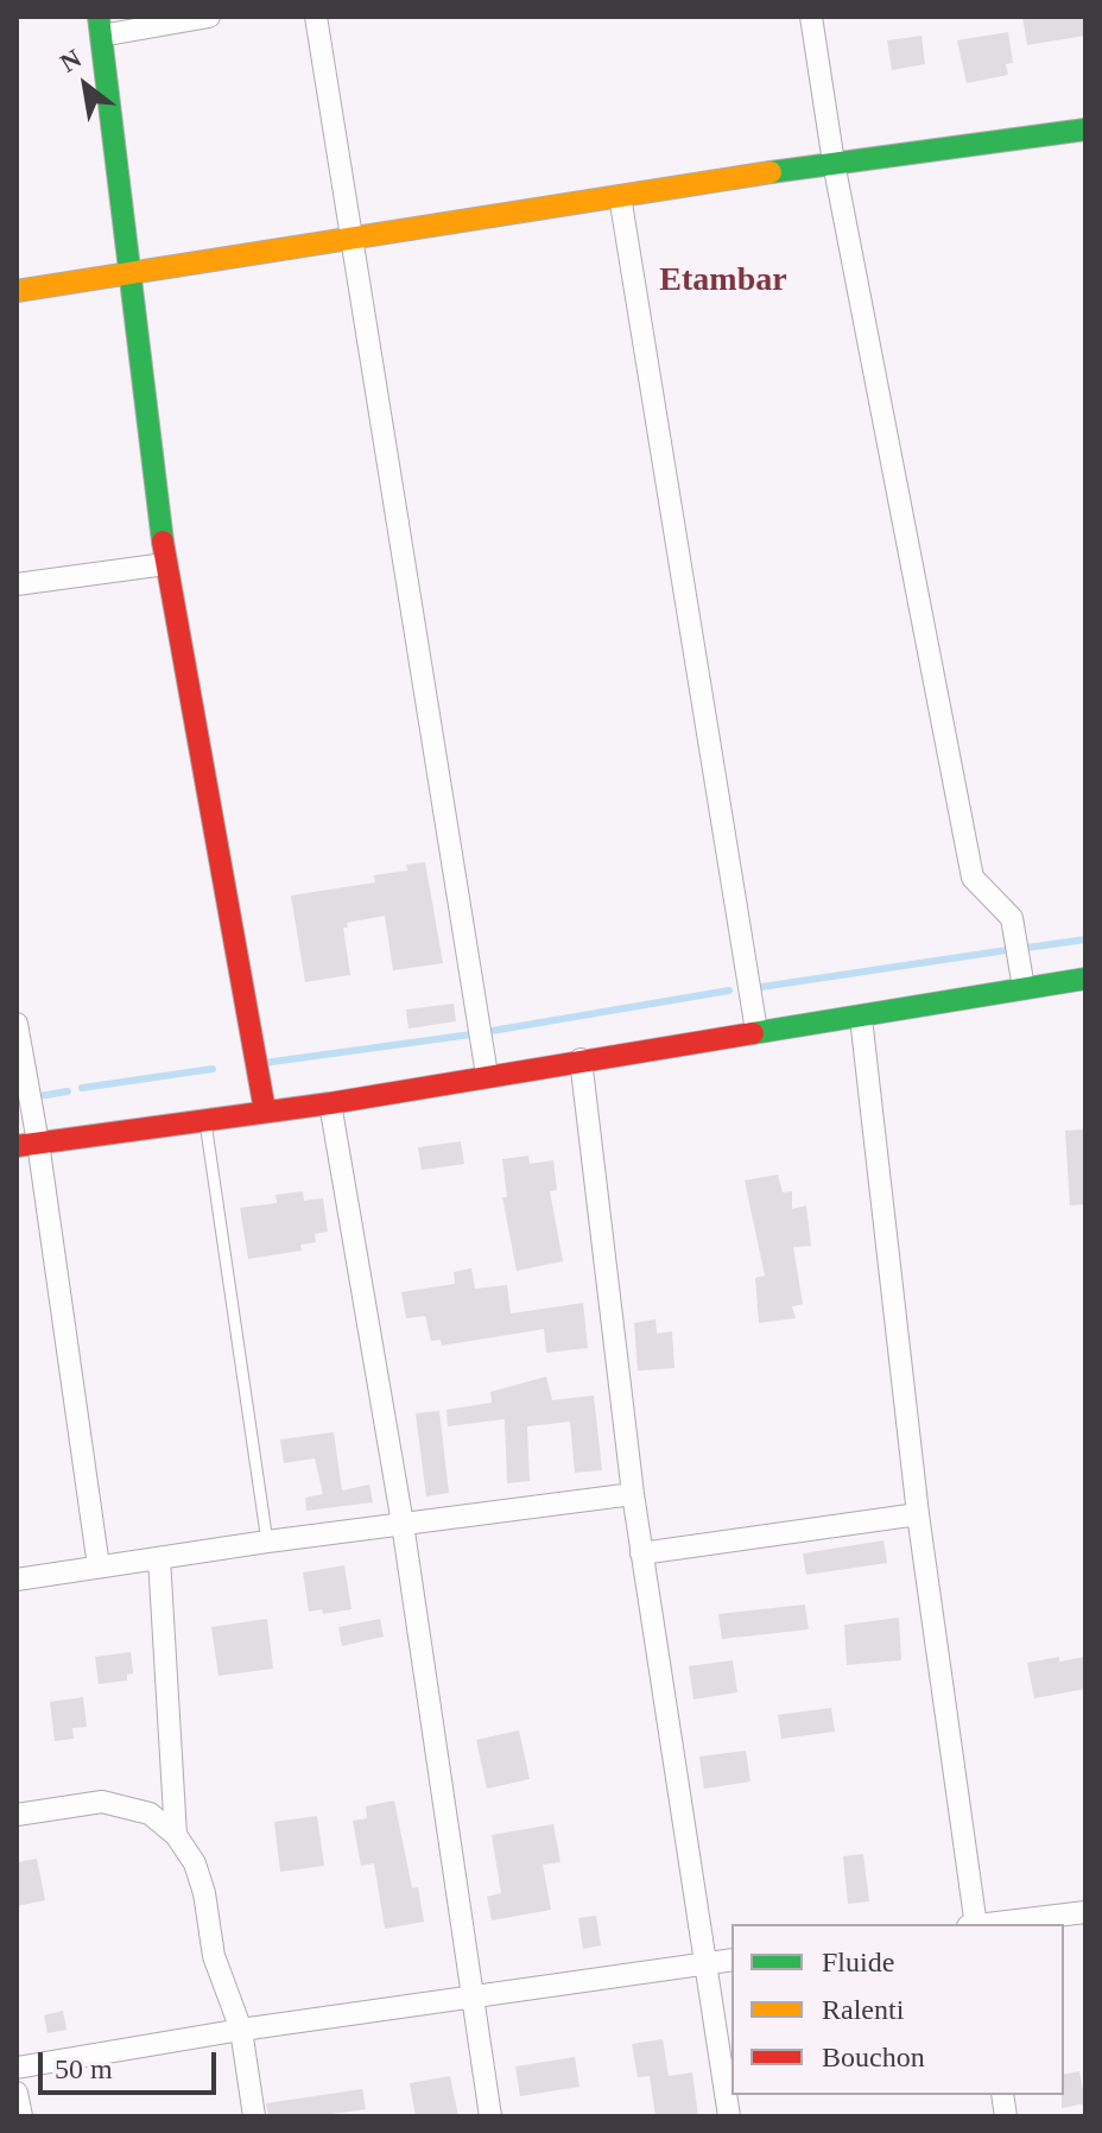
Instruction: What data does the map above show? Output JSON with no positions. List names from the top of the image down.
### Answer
{
  "districts": ["Etambar"],
  "legend": ["Fluide", "Ralenti", "Bouchon"],
  "scale_bar": "50 m",
  "north": "top left"
}
